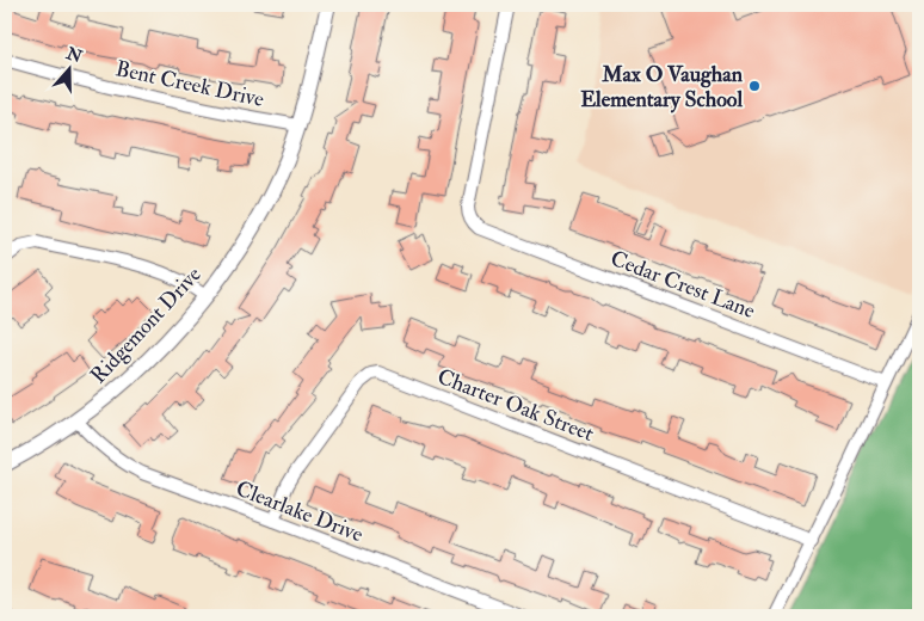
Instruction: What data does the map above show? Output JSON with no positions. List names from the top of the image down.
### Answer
{
  "streets": {
    "street": [
      "Bent Creek Drive",
      "Cedar Crest Lane",
      "Ridgemont Drive",
      "Charter Oak Street",
      "Clearlake Drive"
    ]
  },
  "crossings": [
    ["Bent Creek Drive", "Ridgemont Drive"],
    ["Ridgemont Drive", "Clearlake Drive"],
    ["Charter Oak Street", "Clearlake Drive"]
  ],
  "places": ["Max O Vaughan Elementary School"],
  "north": "top"
}
